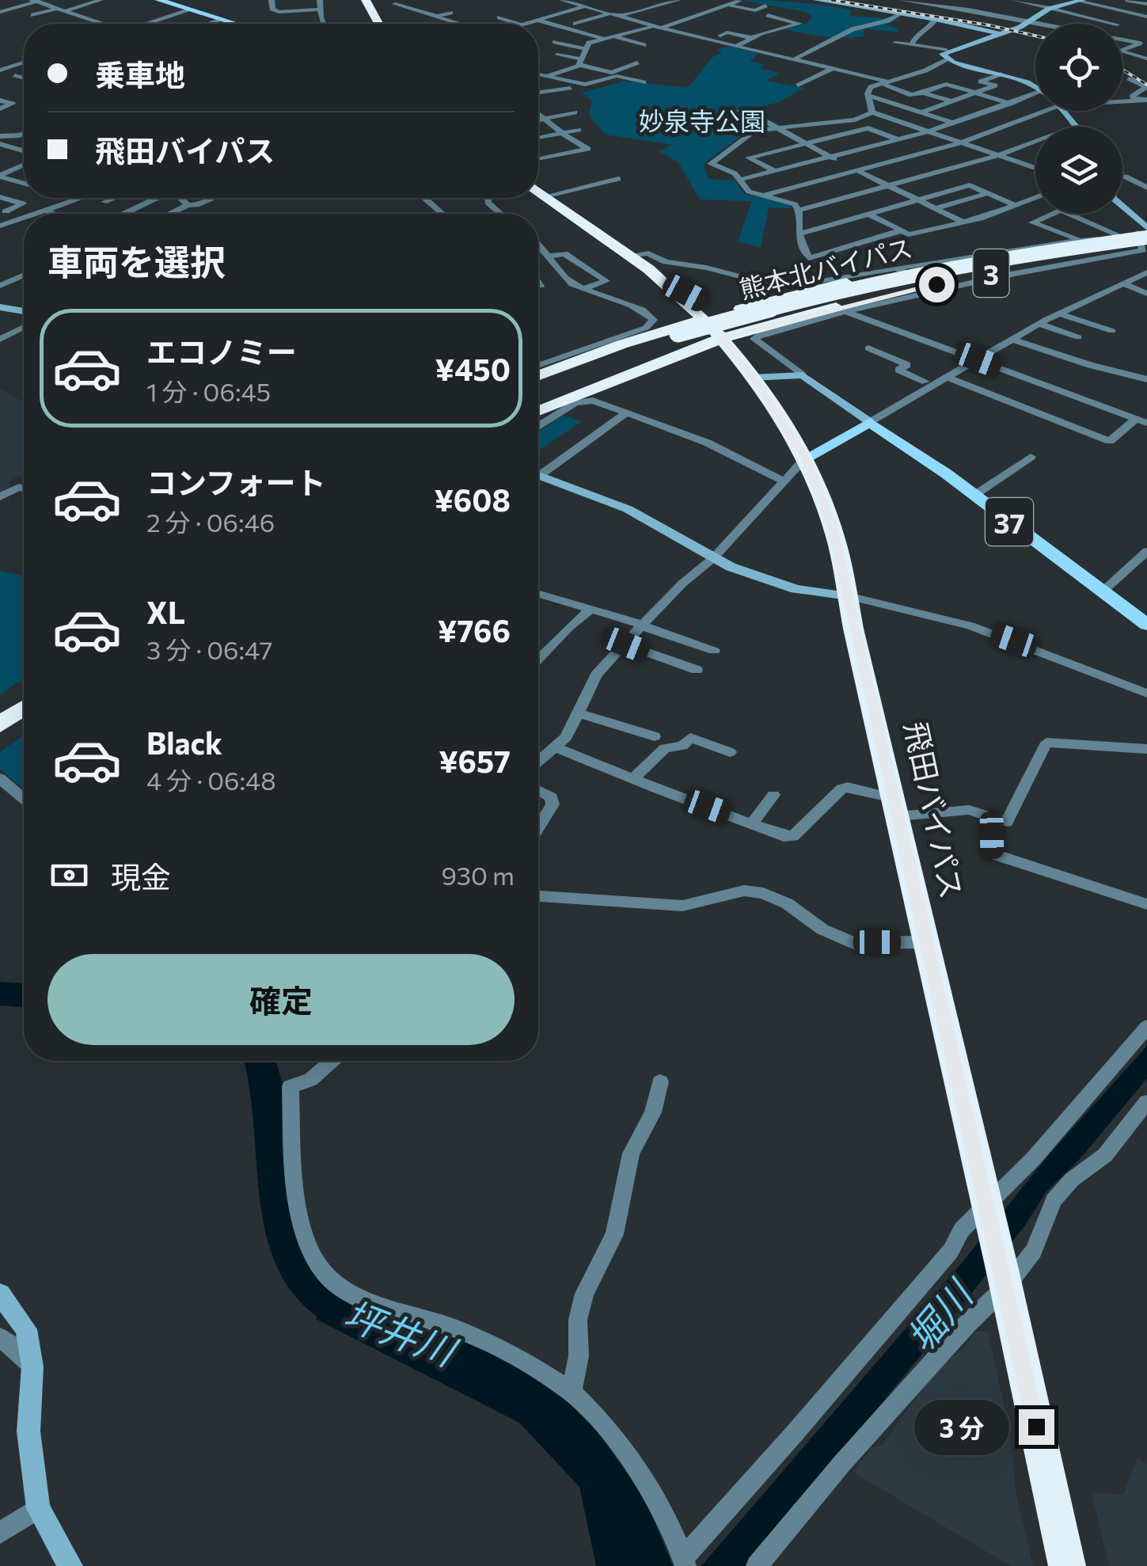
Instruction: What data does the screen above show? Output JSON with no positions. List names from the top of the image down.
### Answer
{
  "streets": {
    "highway": ["熊本北バイパス", "3", "飛田バイパス"],
    "main road": ["37"]
  },
  "crossings": [
    ["熊本北バイパス", "3"],
    ["3", "飛田バイパス"]
  ],
  "water": ["堀川", "坪井川"],
  "parks": ["妙泉寺公園"],
  "page": {
    "banner": ["乗車地", "飛田バイパス"],
    "heading": "車両を選択",
    "list": [
      {
        "name": "エコノミー",
        "note": "1 分 · 06:45",
        "value": "¥450"
      },
      {
        "name": "コンフォート",
        "note": "2 分 · 06:46",
        "value": "¥608"
      },
      {
        "name": "XL",
        "note": "3 分 · 06:47",
        "value": "¥766"
      },
      {
        "name": "Black",
        "note": "4 分 · 06:48",
        "value": "¥657"
      }
    ],
    "pay": ["現金", "930 m"],
    "buttons": "確定",
    "bubble": "3 分"
  }
}
